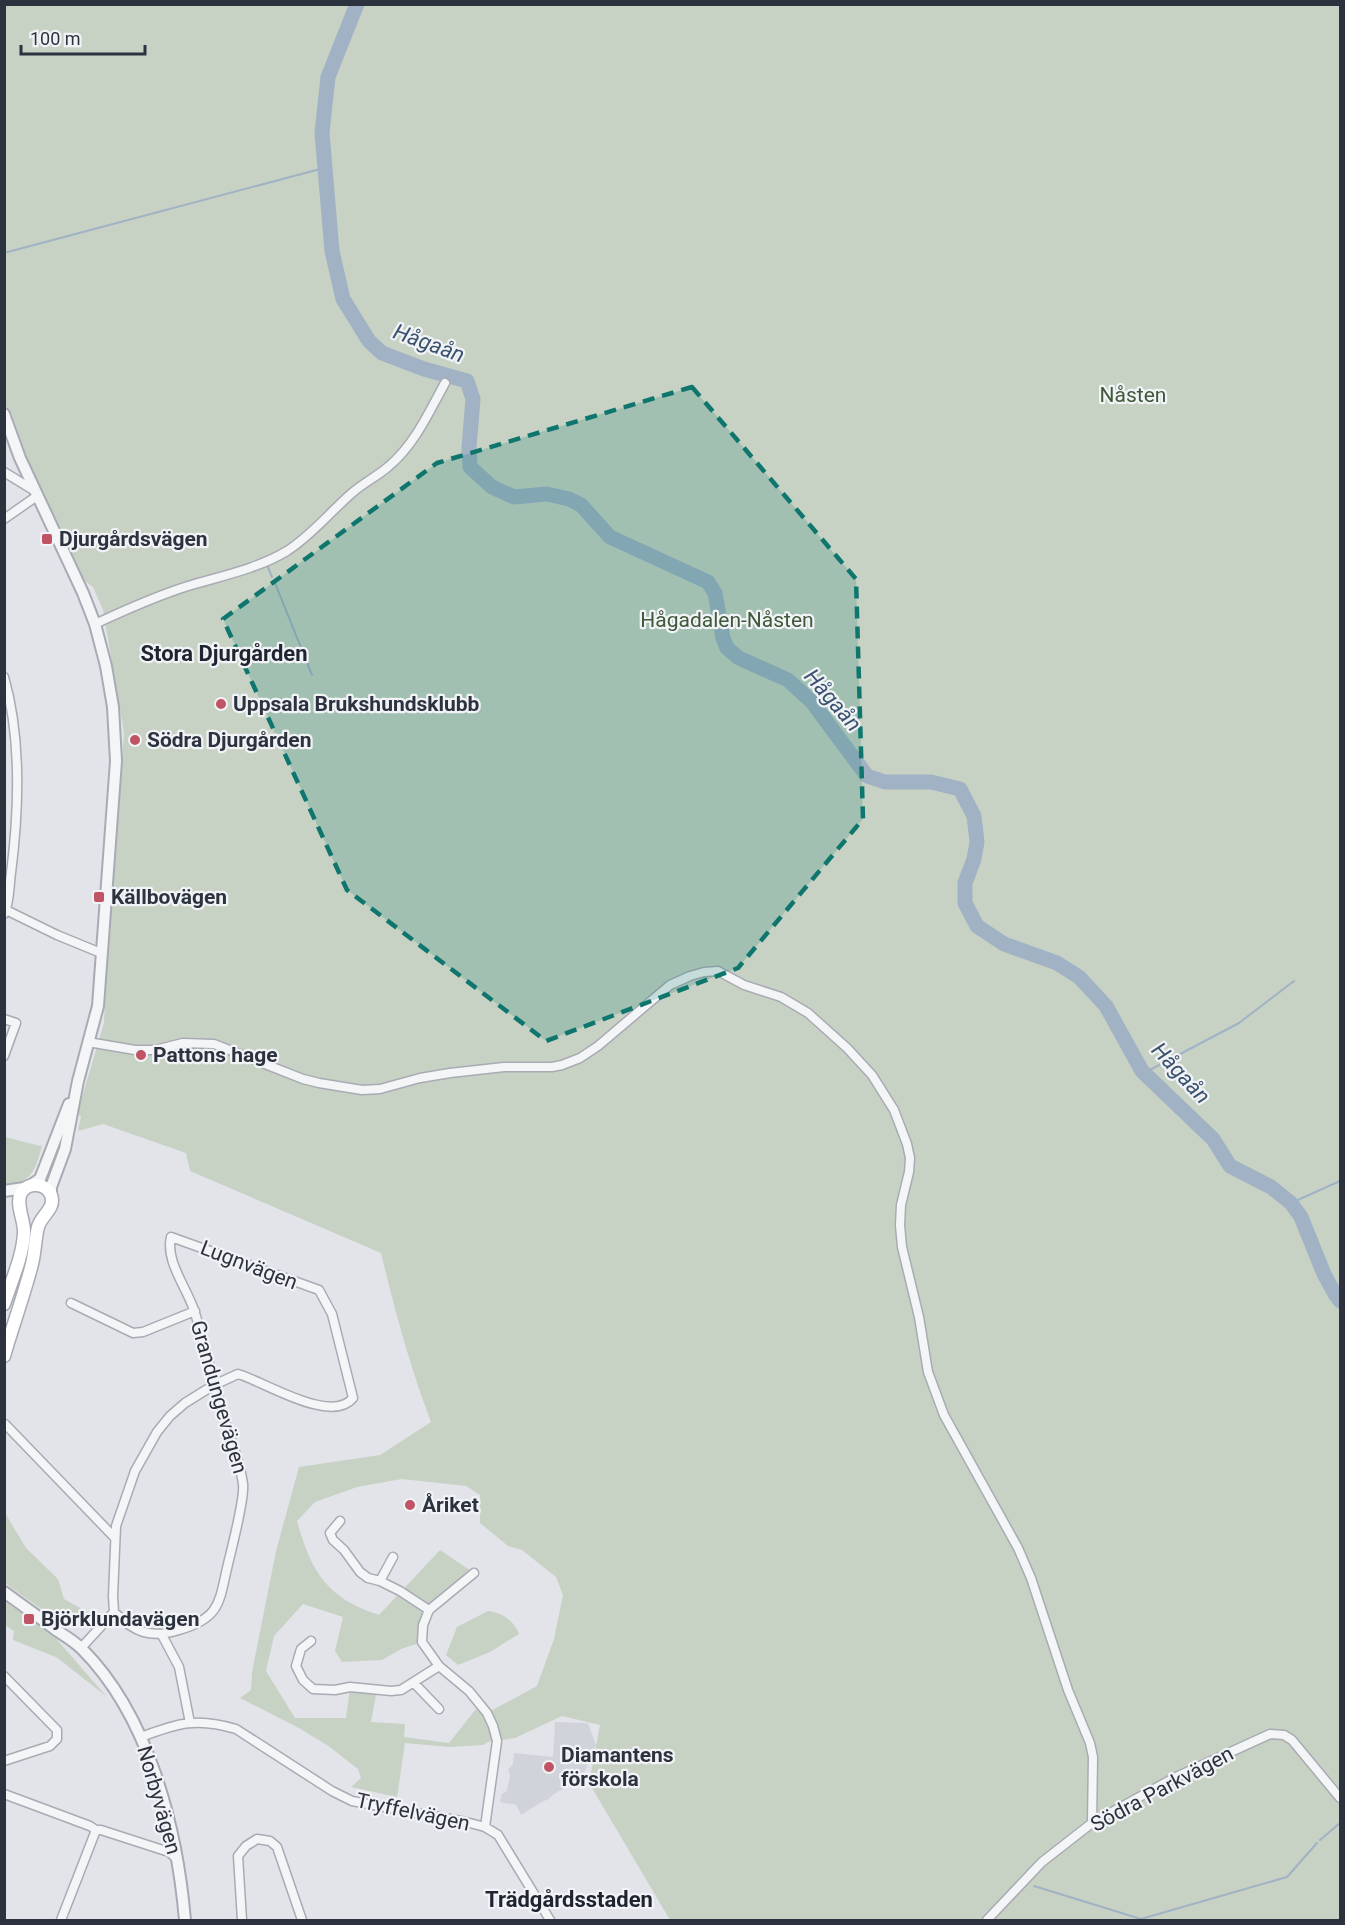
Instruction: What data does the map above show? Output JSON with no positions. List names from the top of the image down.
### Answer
{
  "streets": {
    "street": [
      "Lugnvägen",
      "Grandungevägen",
      "Södra Parkvägen",
      "Norbyvägen",
      "Tryffelvägen"
    ]
  },
  "crossings": [
    ["Lugnvägen", "Grandungevägen"],
    ["Norbyvägen", "Tryffelvägen"]
  ],
  "districts": ["Stora Djurgården", "Trädgårdsstaden"],
  "water": ["Hågaån"],
  "parks": ["Nåsten", "Hågadalen-Nåsten"],
  "places": {
    "transit": ["Djurgårdsvägen", "Källbovägen", "Björklundavägen"],
    "other": [
      "Uppsala Brukshundsklubb",
      "Södra Djurgården",
      "Pattons hage",
      "Åriket",
      "Diamantens förskola"
    ]
  },
  "scale_bar": "100 m"
}
